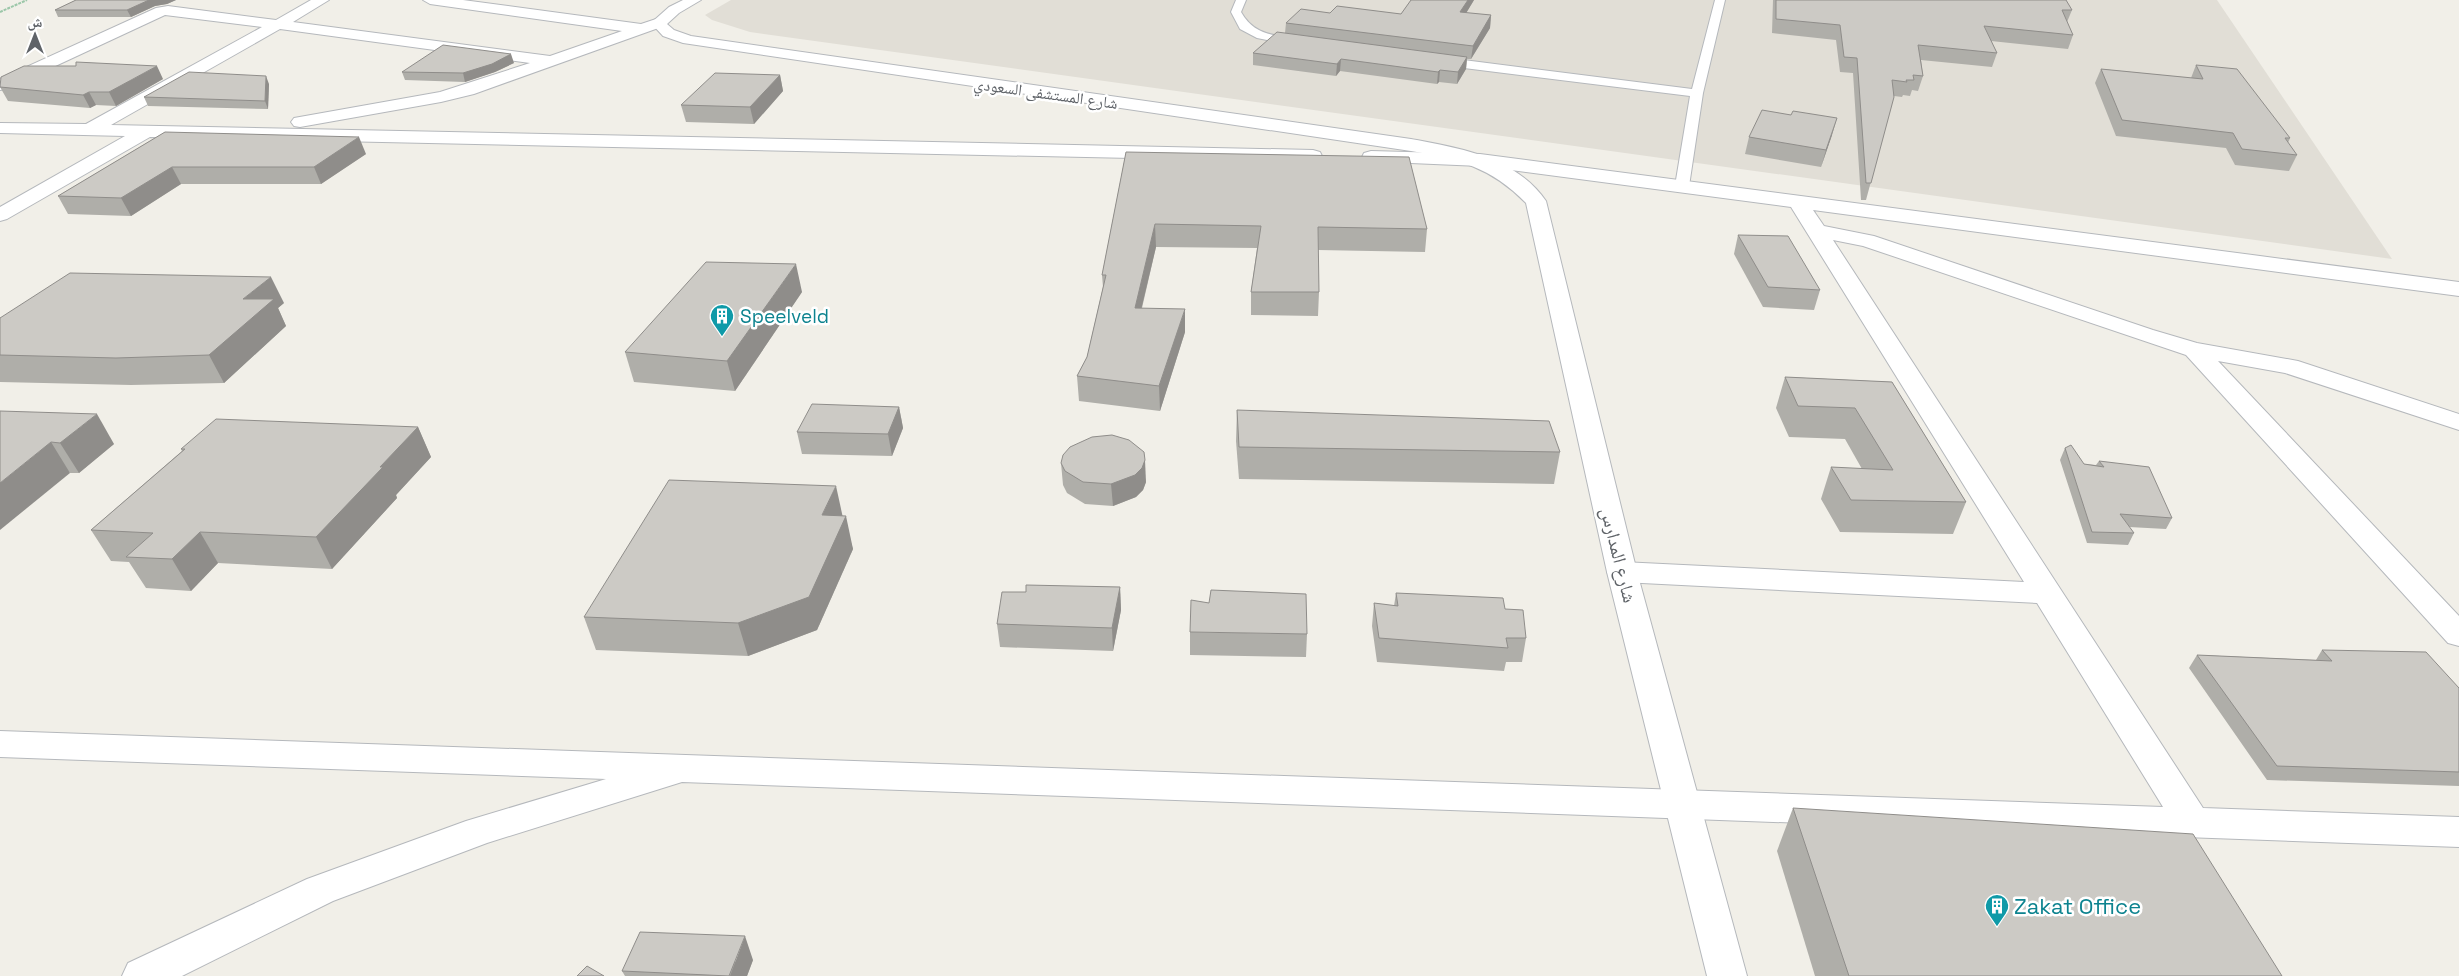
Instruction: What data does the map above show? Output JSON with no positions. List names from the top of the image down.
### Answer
{
  "streets": {
    "street": ["شارع المستشفى السعودي", "شارع المدارس"]
  },
  "crossings": [
    ["شارع المستشفى السعودي", "شارع المدارس"]
  ],
  "places": {
    "building": ["Speelveld", "Zakat Office"]
  },
  "north": "top"
}
